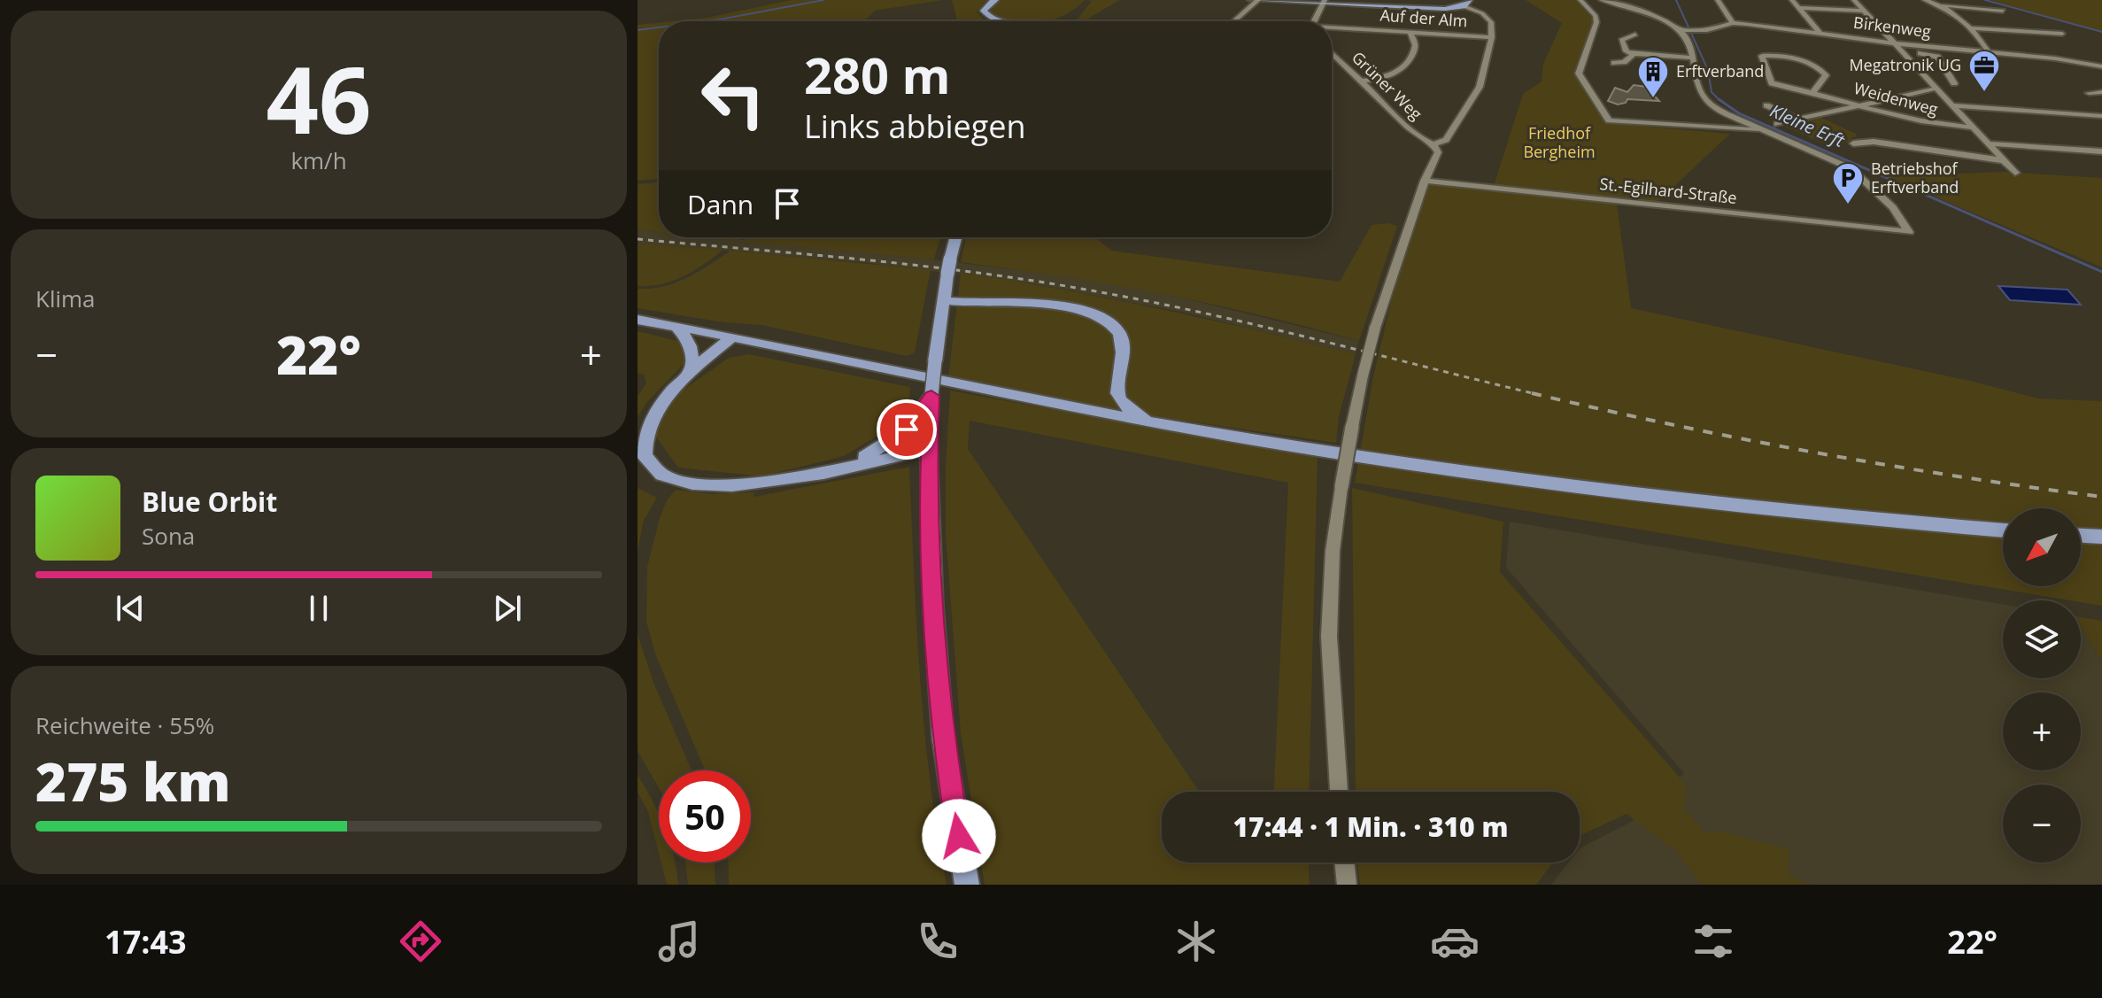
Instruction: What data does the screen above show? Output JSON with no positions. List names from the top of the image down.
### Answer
{
  "streets": {
    "street": [
      "Auf der Alm",
      "Birkenweg",
      "Grüner Weg",
      "Weidenweg",
      "St.-Egilhard-Straße"
    ]
  },
  "water": ["Kleine Erft"],
  "parks": ["Friedhof Bergheim"],
  "places": {
    "office": ["Megatronik UG"],
    "building": ["Erftverband"],
    "parking": ["Betriebshof Erftverband"]
  },
  "north": "bottom left",
  "page": {
    "tile": [
      ["46", "km/h"],
      "Klima",
      ["Reichweite · 55%", "275 km"]
    ],
    "turn": ["280 m", "Links abbiegen"],
    "then": "Dann",
    "heat": ["−", "22°", "+"],
    "song": ["Blue Orbit", "Sona"],
    "map_buttons": ["+", "−"],
    "limit": "50",
    "trip": "17:44 · 1 Min. · 310 m",
    "tabs": ["17:43", "22°"]
  }
}
